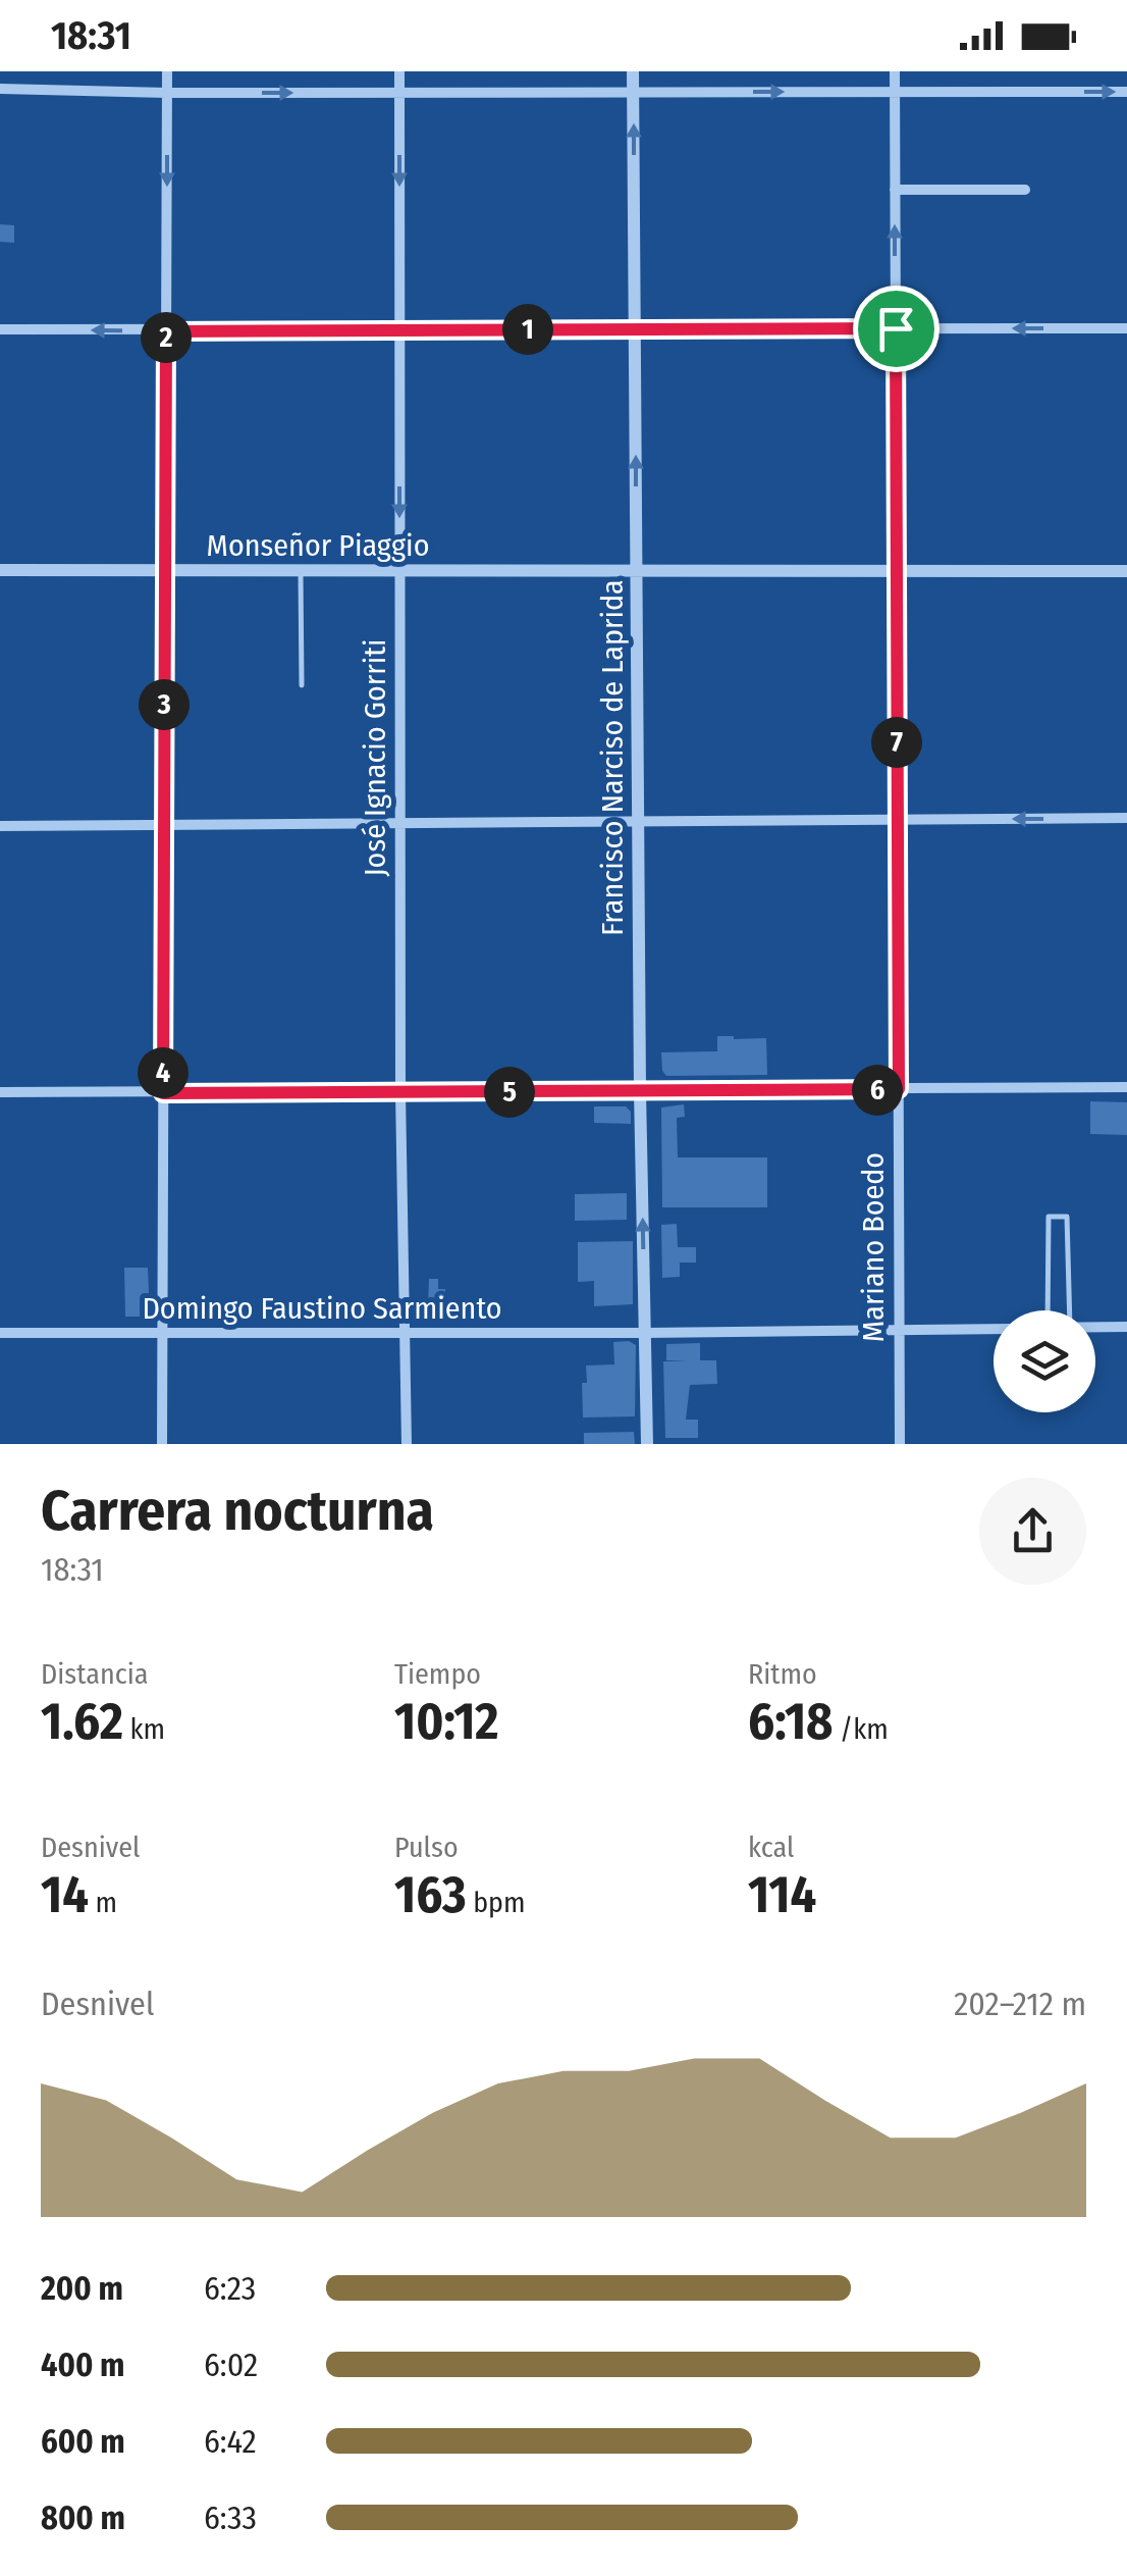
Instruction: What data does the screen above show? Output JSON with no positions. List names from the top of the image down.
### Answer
{
  "streets": {
    "street": [
      "Monseñor Piaggio",
      "José Ignacio Gorriti",
      "Francisco Narciso de Laprida",
      "Mariano Boedo",
      "Domingo Faustino Sarmiento"
    ]
  },
  "crossings": [
    ["Monseñor Piaggio", "José Ignacio Gorriti"],
    ["Monseñor Piaggio", "Francisco Narciso de Laprida"],
    ["Monseñor Piaggio", "Mariano Boedo"],
    ["José Ignacio Gorriti", "Domingo Faustino Sarmiento"],
    ["Francisco Narciso de Laprida", "Domingo Faustino Sarmiento"],
    ["Mariano Boedo", "Domingo Faustino Sarmiento"]
  ],
  "one_way": ["Francisco Narciso de Laprida"],
  "page": {
    "status": "18:31",
    "pins": [
      "1",
      "2",
      "3",
      "7",
      "4",
      "6",
      "5"
    ],
    "heading": ["Carrera nocturna", "18:31"],
    "stats": [
      ["Distancia", "1.62 km"],
      ["Tiempo", "10:12"],
      ["Ritmo", "6:18 /km"],
      ["Desnivel", "14 m"],
      ["Pulso", "163 bpm"],
      ["kcal", "114"]
    ],
    "chart": ["Desnivel", "202–212 m"],
    "list": [
      {
        "name": "200 m",
        "note": "6:23"
      },
      {
        "name": "400 m",
        "note": "6:02"
      },
      {
        "name": "600 m",
        "note": "6:42"
      },
      {
        "name": "800 m",
        "note": "6:33"
      }
    ]
  }
}
